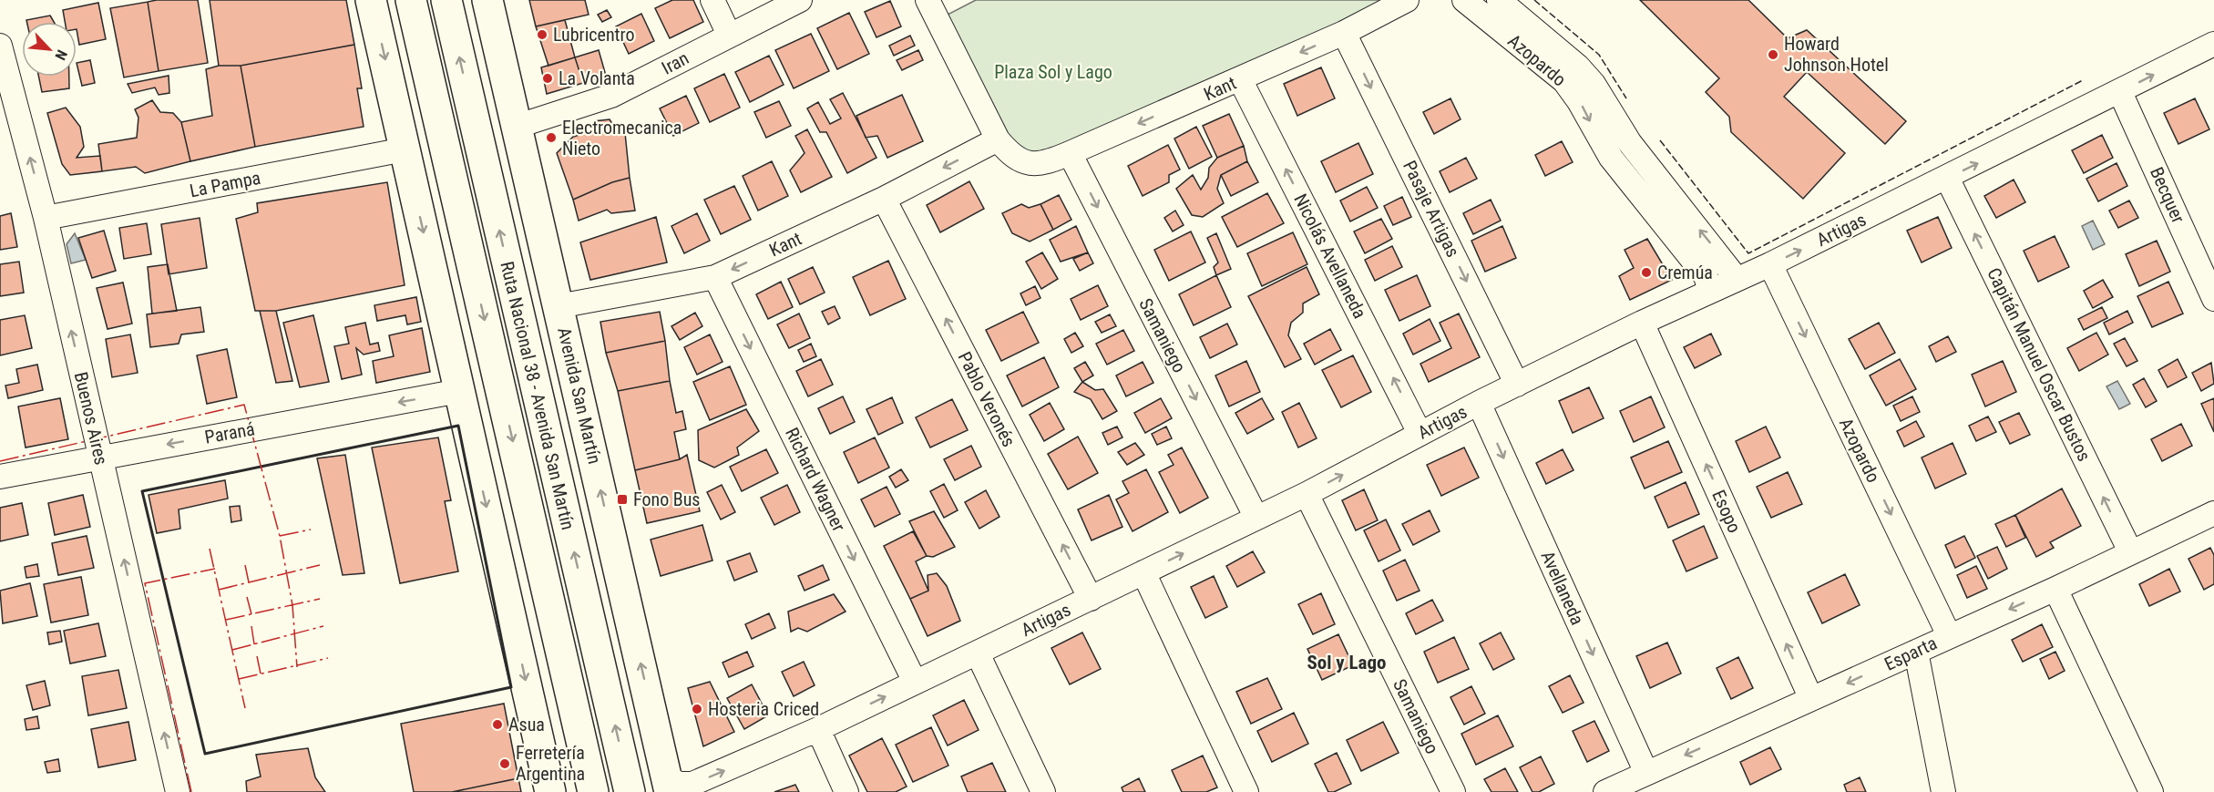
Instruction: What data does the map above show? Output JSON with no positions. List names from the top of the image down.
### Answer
{
  "streets": {
    "main road": ["Ruta Nacional 38 - Avenida San Martín", "Avenida San Martín"],
    "street": [
      "Azopardo",
      "Iran",
      "Kant",
      "La Pampa",
      "Becquer",
      "Pasaje Artigas",
      "Artigas",
      "Nicolás Avellaneda",
      "Samaniego",
      "Capitán Manuel Oscar Bustos",
      "Pablo Veronés",
      "Buenos Aires",
      "Paraná",
      "Richard Wagner",
      "Esopo",
      "Avellaneda",
      "Esparta"
    ]
  },
  "crossings": [
    ["Azopardo", "Artigas"],
    ["Azopardo", "Esparta"],
    ["Iran", "Avenida San Martín"],
    ["Kant", "Pasaje Artigas"],
    ["Kant", "Nicolás Avellaneda"],
    ["Kant", "Samaniego"],
    ["Kant", "Avenida San Martín"],
    ["Kant", "Pablo Veronés"],
    ["Kant", "Richard Wagner"],
    ["La Pampa", "Buenos Aires"],
    ["Becquer", "Artigas"],
    ["Pasaje Artigas", "Artigas"],
    ["Artigas", "Nicolás Avellaneda"],
    ["Artigas", "Samaniego"],
    ["Artigas", "Capitán Manuel Oscar Bustos"],
    ["Artigas", "Ruta Nacional 38 - Avenida San Martín"],
    ["Artigas", "Avenida San Martín"],
    ["Artigas", "Pablo Veronés"],
    ["Artigas", "Richard Wagner"],
    ["Artigas", "Esopo"],
    ["Artigas", "Avellaneda"],
    ["Capitán Manuel Oscar Bustos", "Esparta"],
    ["Ruta Nacional 38 - Avenida San Martín", "Avenida San Martín"],
    ["Buenos Aires", "Paraná"],
    ["Esopo", "Esparta"],
    ["Avellaneda", "Esparta"]
  ],
  "one_way": [
    "Kant",
    "Pasaje Artigas",
    "Artigas",
    "Nicolás Avellaneda",
    "Samaniego",
    "Capitán Manuel Oscar Bustos",
    "Pablo Veronés",
    "Buenos Aires",
    "Paraná",
    "Richard Wagner",
    "Esopo",
    "Avellaneda",
    "Esparta"
  ],
  "districts": ["Sol y Lago"],
  "parks": ["Plaza Sol y Lago"],
  "places": {
    "other": [
      "Lubricentro",
      "Howard Johnson Hotel",
      "La Volanta",
      "Electromecanica Nieto",
      "Cremúa",
      "Hosteria Criced",
      "Asua",
      "Ferretería Argentina"
    ],
    "transit": ["Fono Bus"]
  },
  "north": "bottom right"
}
